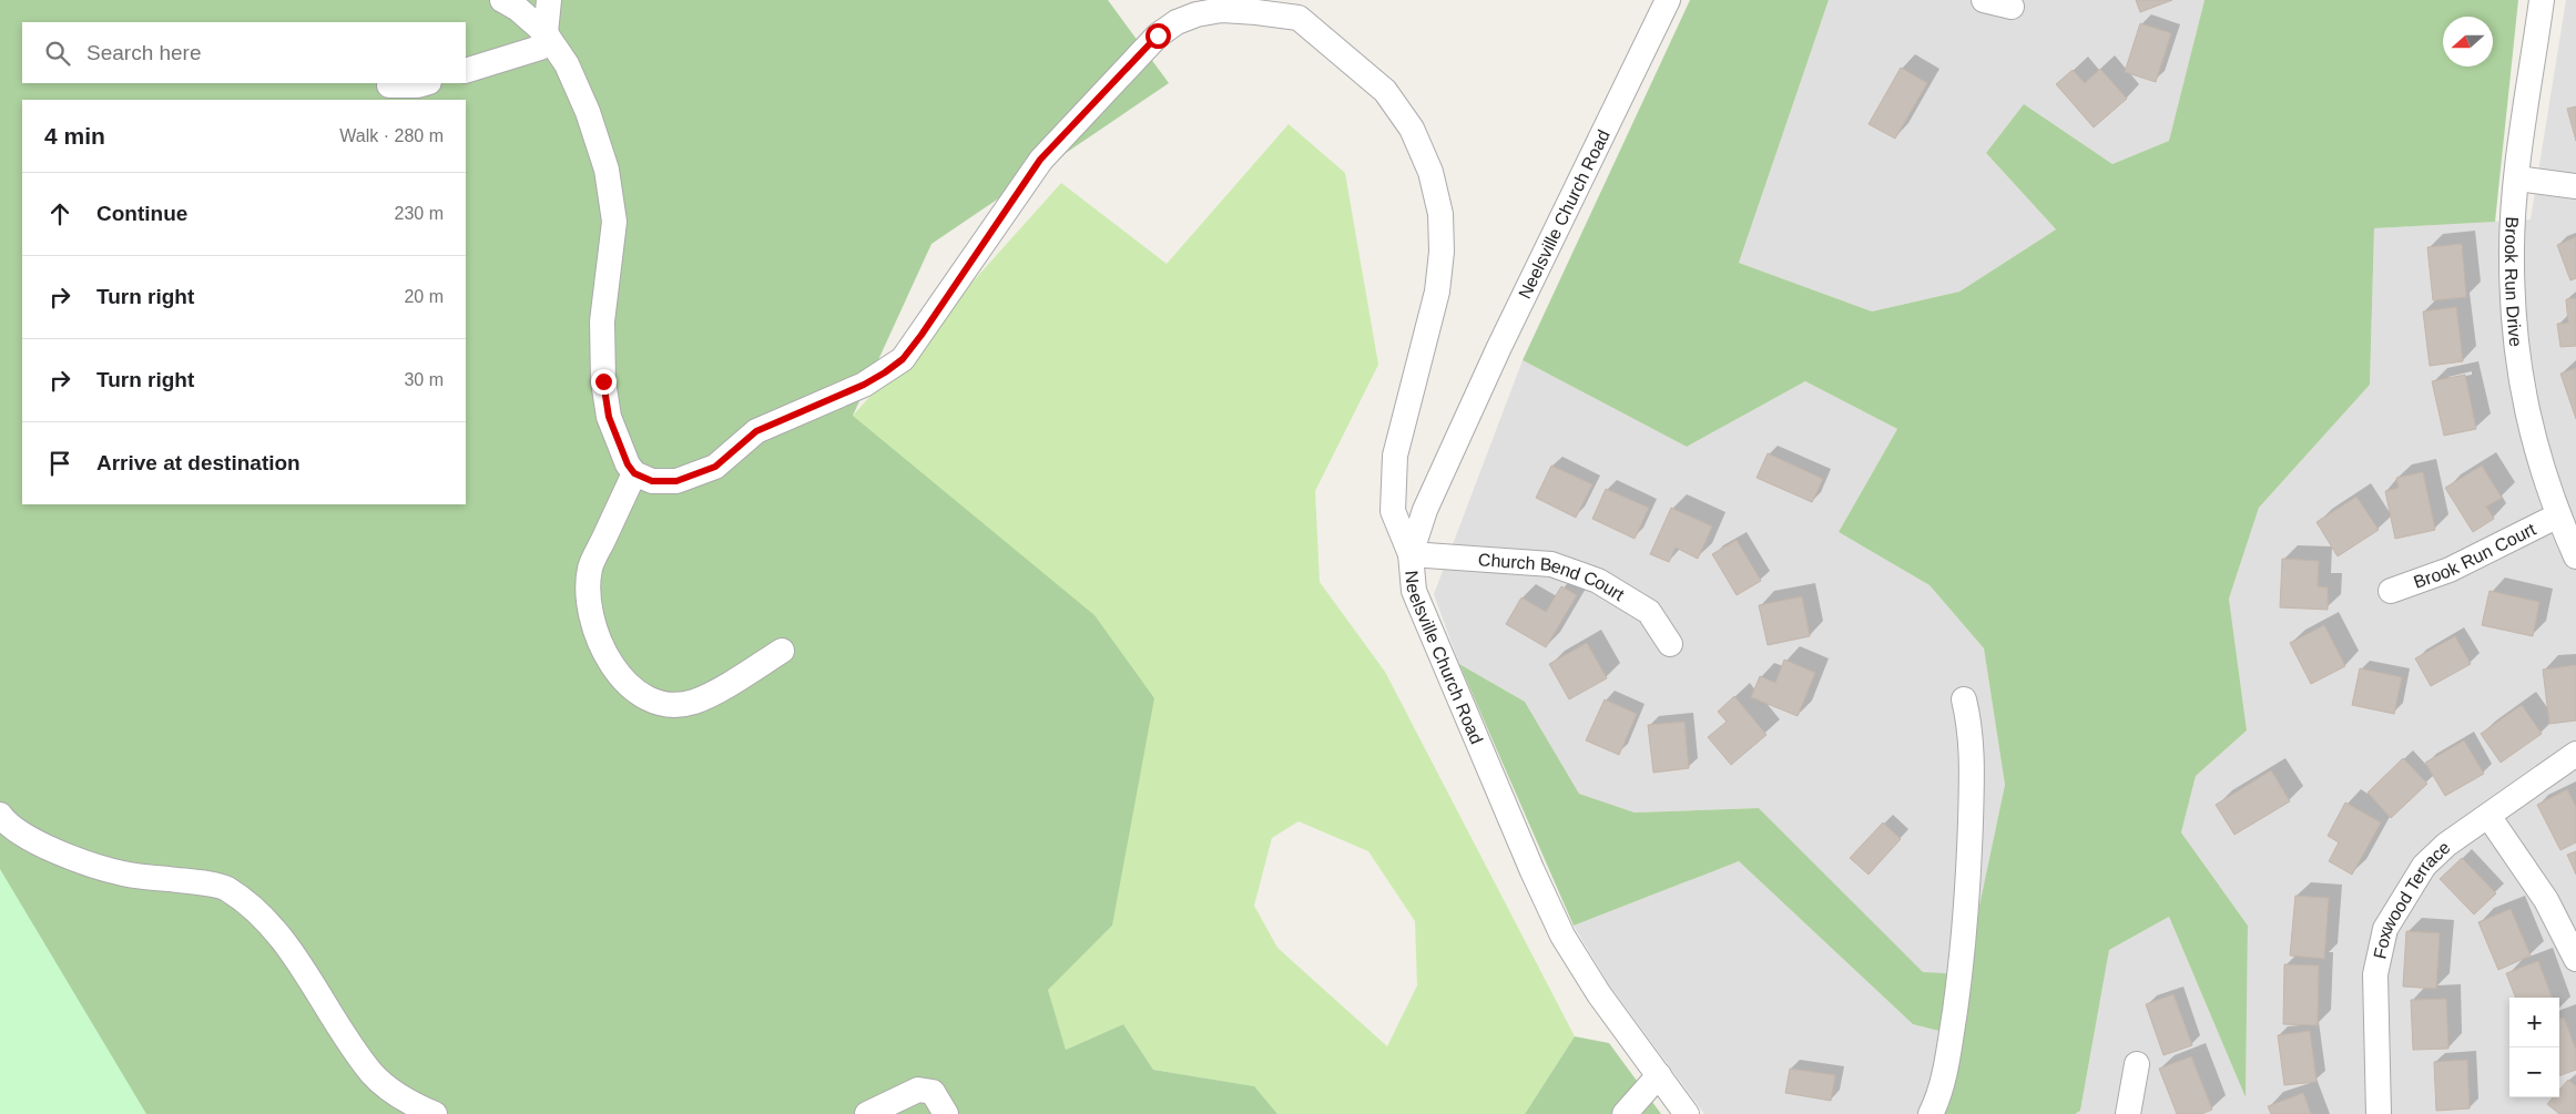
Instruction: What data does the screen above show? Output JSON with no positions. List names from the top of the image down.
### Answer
{
  "streets": {
    "street": [
      "Neelsville Church Road",
      "Brook Run Drive",
      "Brook Run Court",
      "Church Bend Court",
      "Foxwood Terrace"
    ]
  },
  "crossings": [
    ["Neelsville Church Road", "Church Bend Court"],
    ["Brook Run Drive", "Brook Run Court"]
  ],
  "north": "left",
  "page": {
    "search": "Search here",
    "heading": ["4 min", "Walk · 280 m"],
    "list": [
      ["Continue", "230 m"],
      ["Turn right", "20 m"],
      ["Turn right", "30 m"],
      "Arrive at destination"
    ],
    "map_buttons": ["+", "−"]
  }
}
